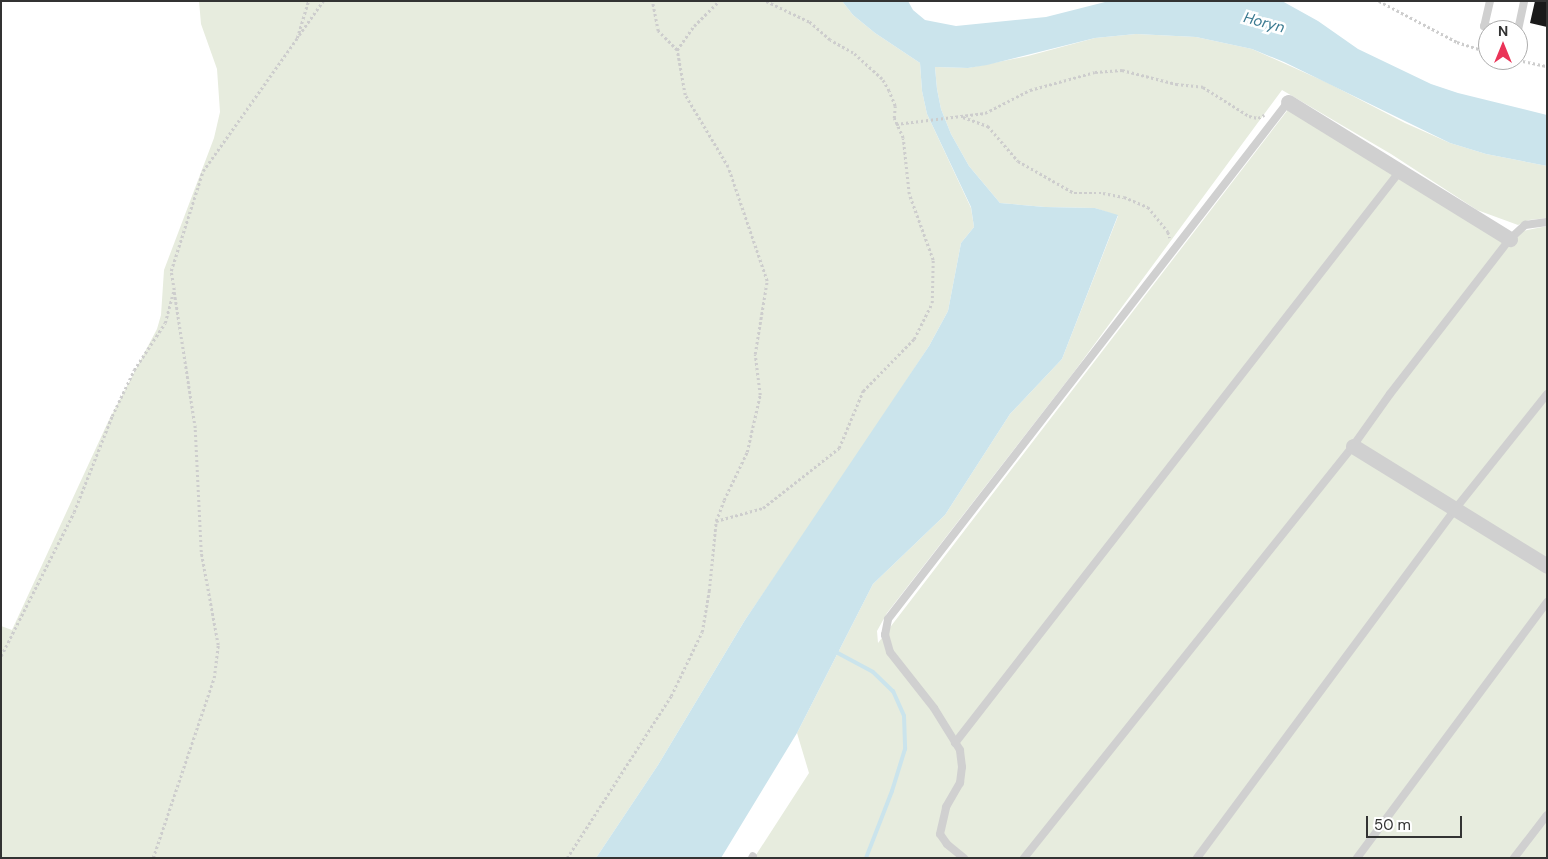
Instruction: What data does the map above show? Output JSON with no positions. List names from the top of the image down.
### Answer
{
  "water": ["Horyn"],
  "scale_bar": "50 m",
  "north": "top"
}
